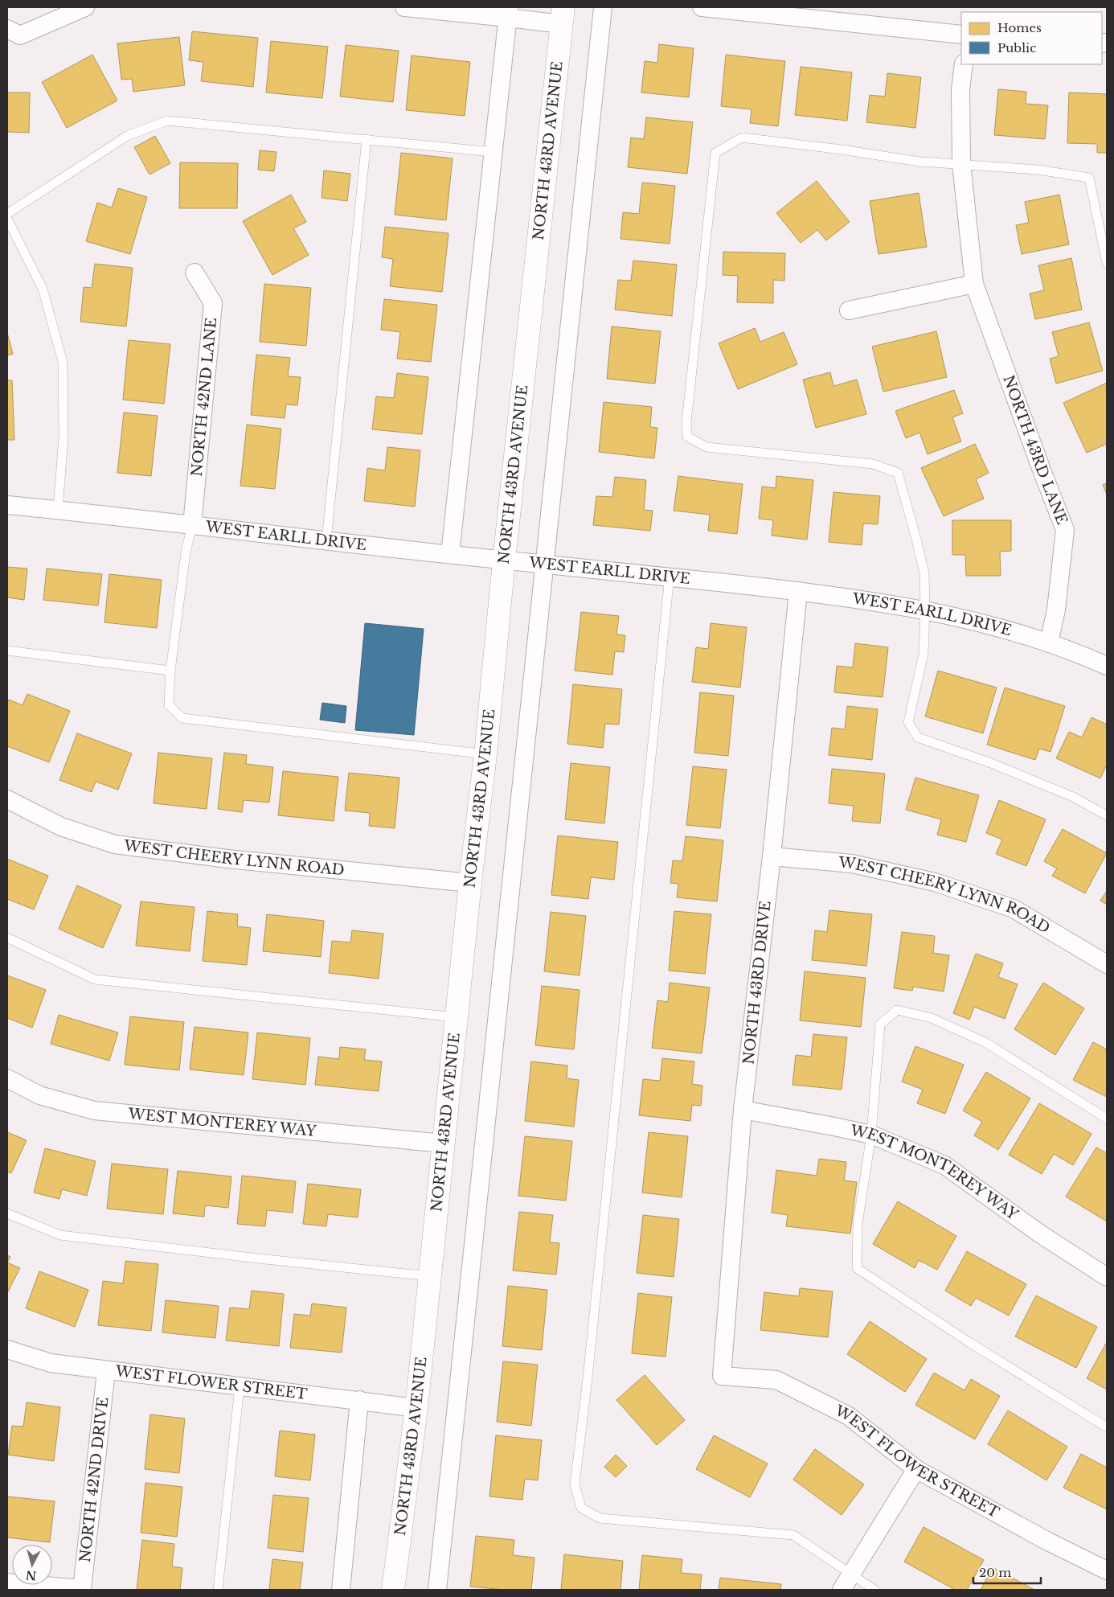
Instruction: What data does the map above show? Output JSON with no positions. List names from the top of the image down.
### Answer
{
  "streets": {
    "main road": ["NORTH 43RD AVENUE"],
    "street": [
      "NORTH 42ND LANE",
      "NORTH 43RD LANE",
      "WEST EARLL DRIVE",
      "WEST CHEERY LYNN ROAD",
      "NORTH 43RD DRIVE",
      "WEST MONTEREY WAY",
      "WEST FLOWER STREET",
      "NORTH 42ND DRIVE"
    ]
  },
  "crossings": [
    ["NORTH 43RD AVENUE", "WEST EARLL DRIVE"],
    ["NORTH 43RD AVENUE", "WEST CHEERY LYNN ROAD"],
    ["NORTH 43RD AVENUE", "WEST MONTEREY WAY"],
    ["NORTH 43RD AVENUE", "WEST FLOWER STREET"],
    ["NORTH 42ND LANE", "WEST EARLL DRIVE"],
    ["NORTH 43RD LANE", "WEST EARLL DRIVE"],
    ["WEST EARLL DRIVE", "NORTH 43RD DRIVE"],
    ["WEST CHEERY LYNN ROAD", "NORTH 43RD DRIVE"],
    ["NORTH 43RD DRIVE", "WEST MONTEREY WAY"],
    ["NORTH 43RD DRIVE", "WEST FLOWER STREET"],
    ["WEST FLOWER STREET", "NORTH 42ND DRIVE"]
  ],
  "legend": ["Homes", "Public"],
  "scale_bar": "20 m",
  "north": "bottom"
}
